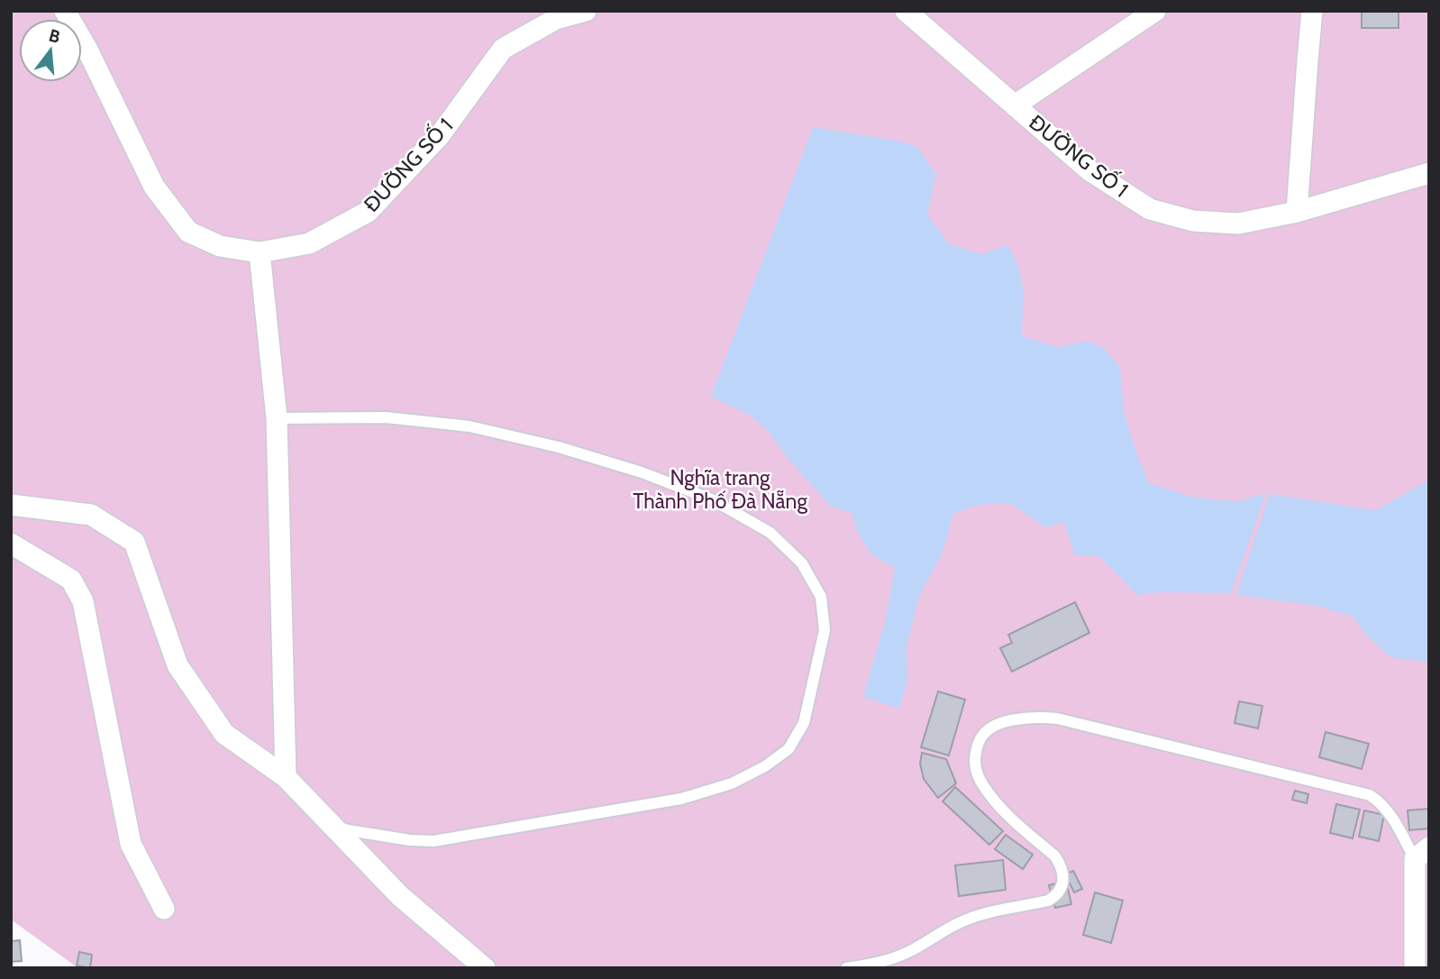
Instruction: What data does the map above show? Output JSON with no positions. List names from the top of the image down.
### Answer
{
  "streets": {
    "street": ["ĐƯỜNG SỐ 1"]
  },
  "parks": ["Nghĩa trang Thành Phố Đà Nẵng"],
  "north": "top"
}
